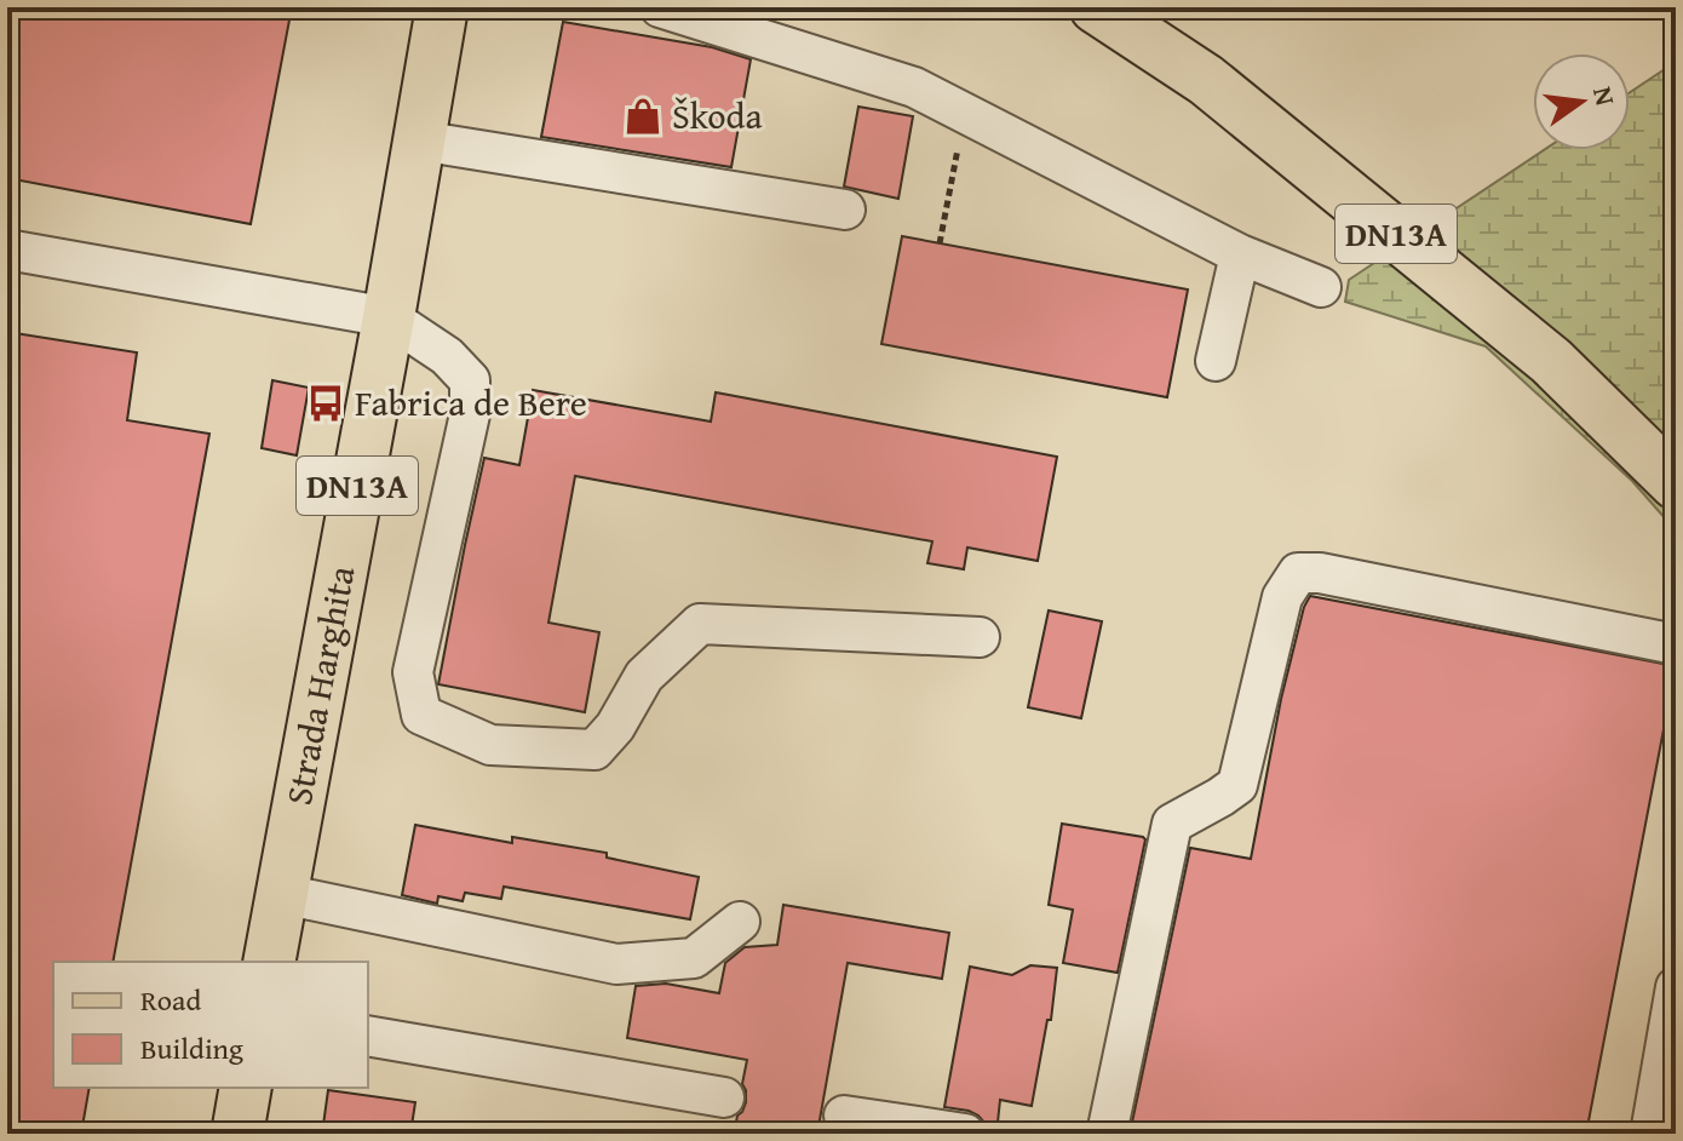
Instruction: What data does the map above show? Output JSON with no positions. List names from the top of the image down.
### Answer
{
  "streets": {
    "main road": ["DN13A", "Strada Harghita"]
  },
  "places": {
    "shop": ["Škoda"],
    "bus stop": ["Fabrica de Bere"]
  },
  "legend": ["Road", "Building"],
  "north": "right"
}
